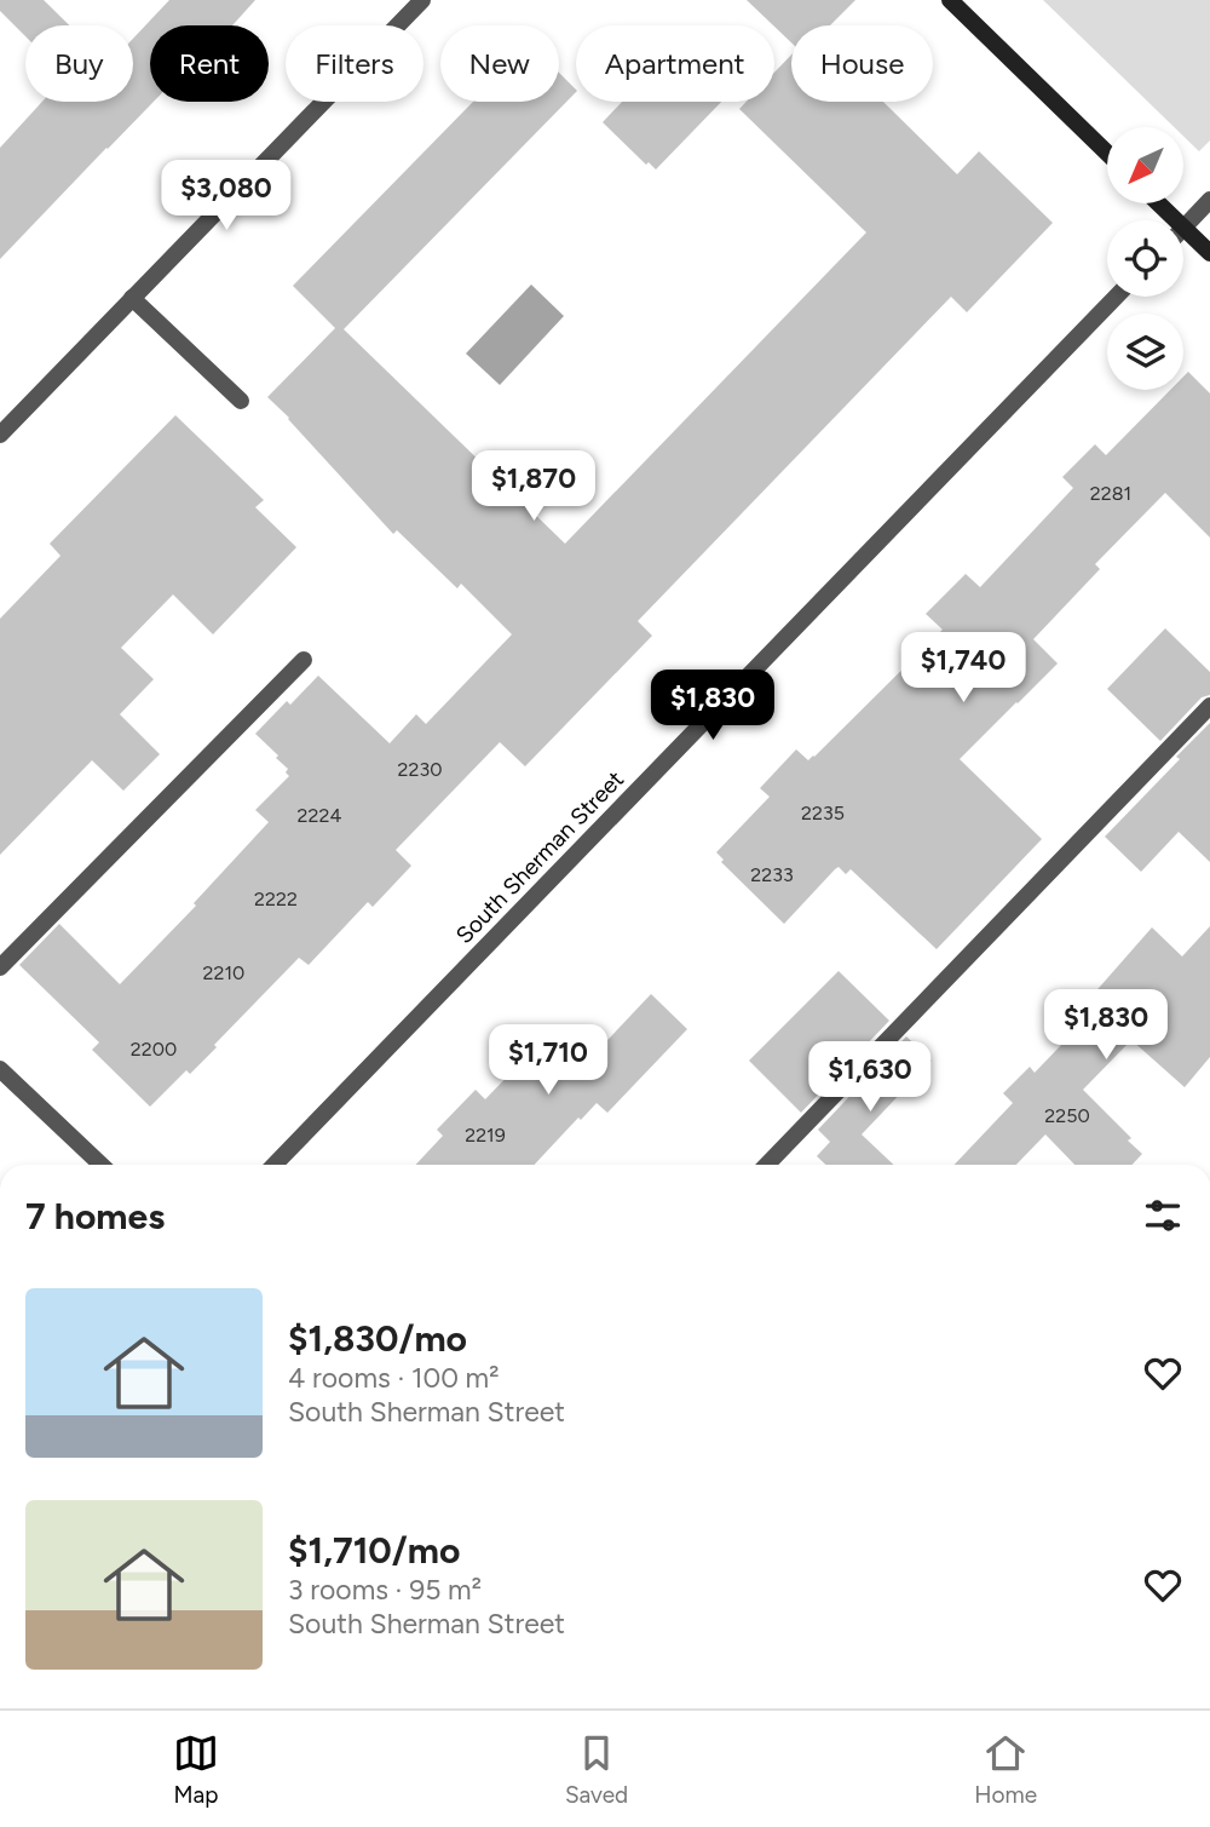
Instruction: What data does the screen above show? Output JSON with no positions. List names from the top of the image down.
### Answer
{
  "streets": {
    "street": ["South Sherman Street"]
  },
  "house_numbers": [
    "2281",
    "2230",
    "2235",
    "2224",
    "2233",
    "2222",
    "2210",
    "2200",
    "2250",
    "2219"
  ],
  "north": "bottom left",
  "page": {
    "chip": [
      "Buy",
      "Rent",
      "Filters",
      "New",
      "Apartment",
      "House"
    ],
    "price": [
      "$3,080",
      "$1,870",
      "$1,740",
      "$1,830",
      "$1,830",
      "$1,710",
      "$1,630"
    ],
    "heading": "7 homes",
    "list": [
      {
        "name": "$1,830/mo",
        "note": "4 rooms · 100 m² · South Sherman Street"
      },
      {
        "name": "$1,710/mo",
        "note": "3 rooms · 95 m² · South Sherman Street"
      }
    ],
    "tabs": ["Map", "Saved", "Home"]
  }
}
